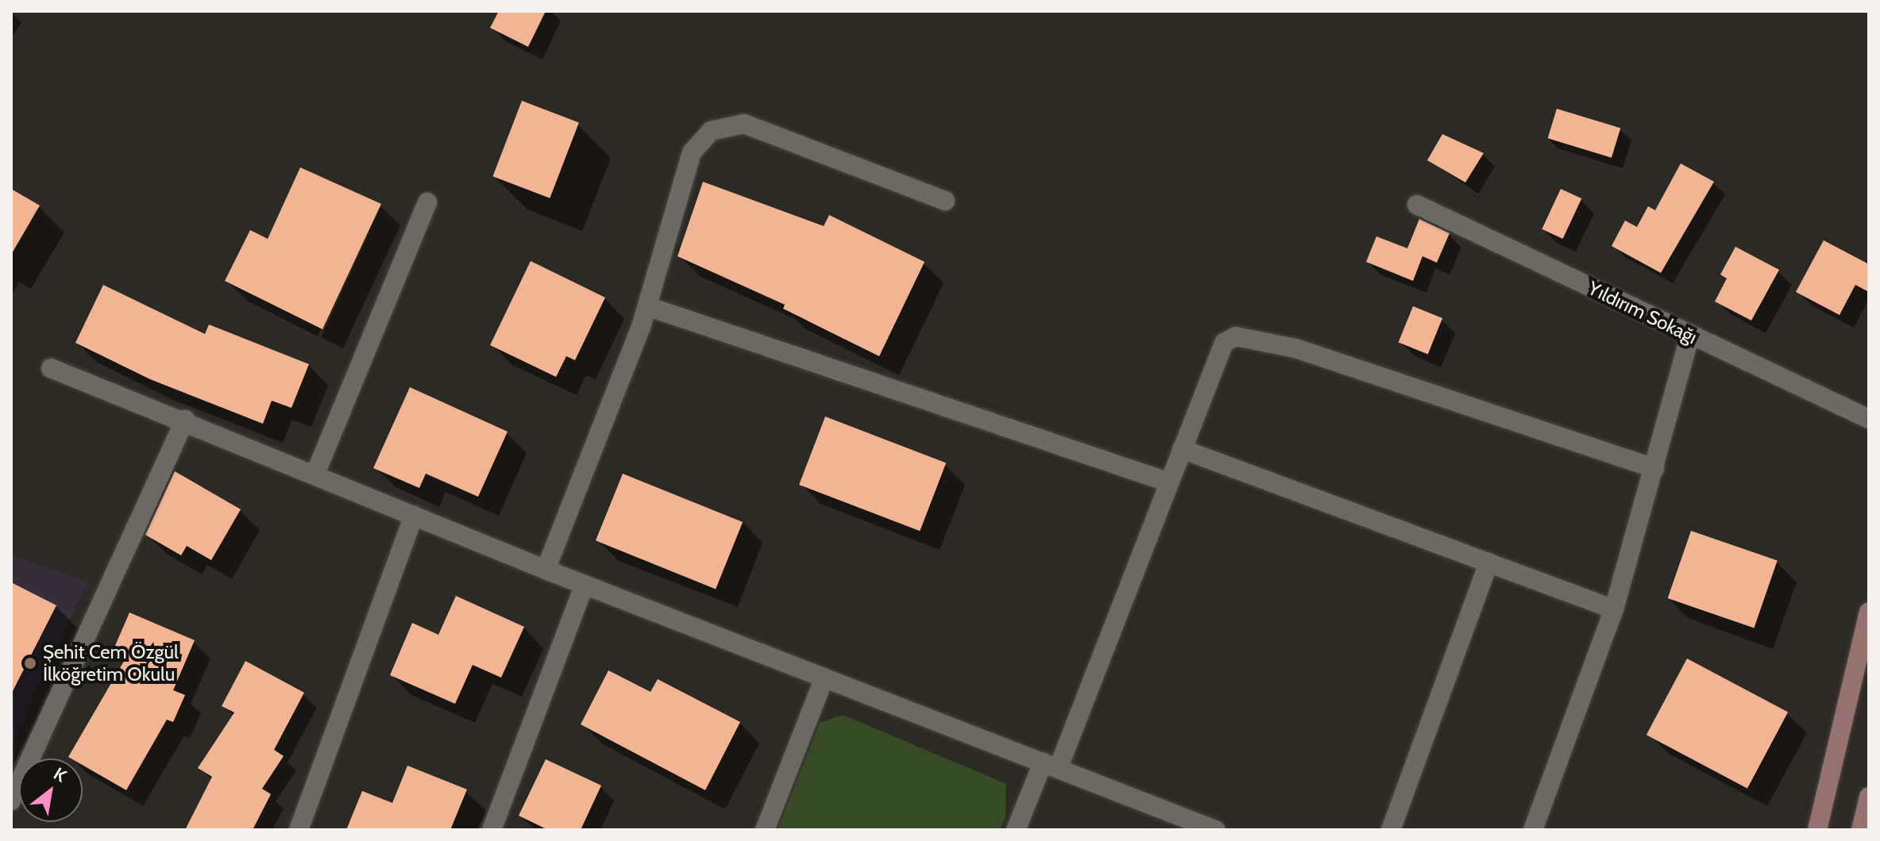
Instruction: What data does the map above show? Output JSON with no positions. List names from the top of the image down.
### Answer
{
  "streets": {
    "street": ["Yıldırım Sokağı"]
  },
  "places": ["Şehit Cem Özgül İlköğretim Okulu"],
  "north": "top right"
}
